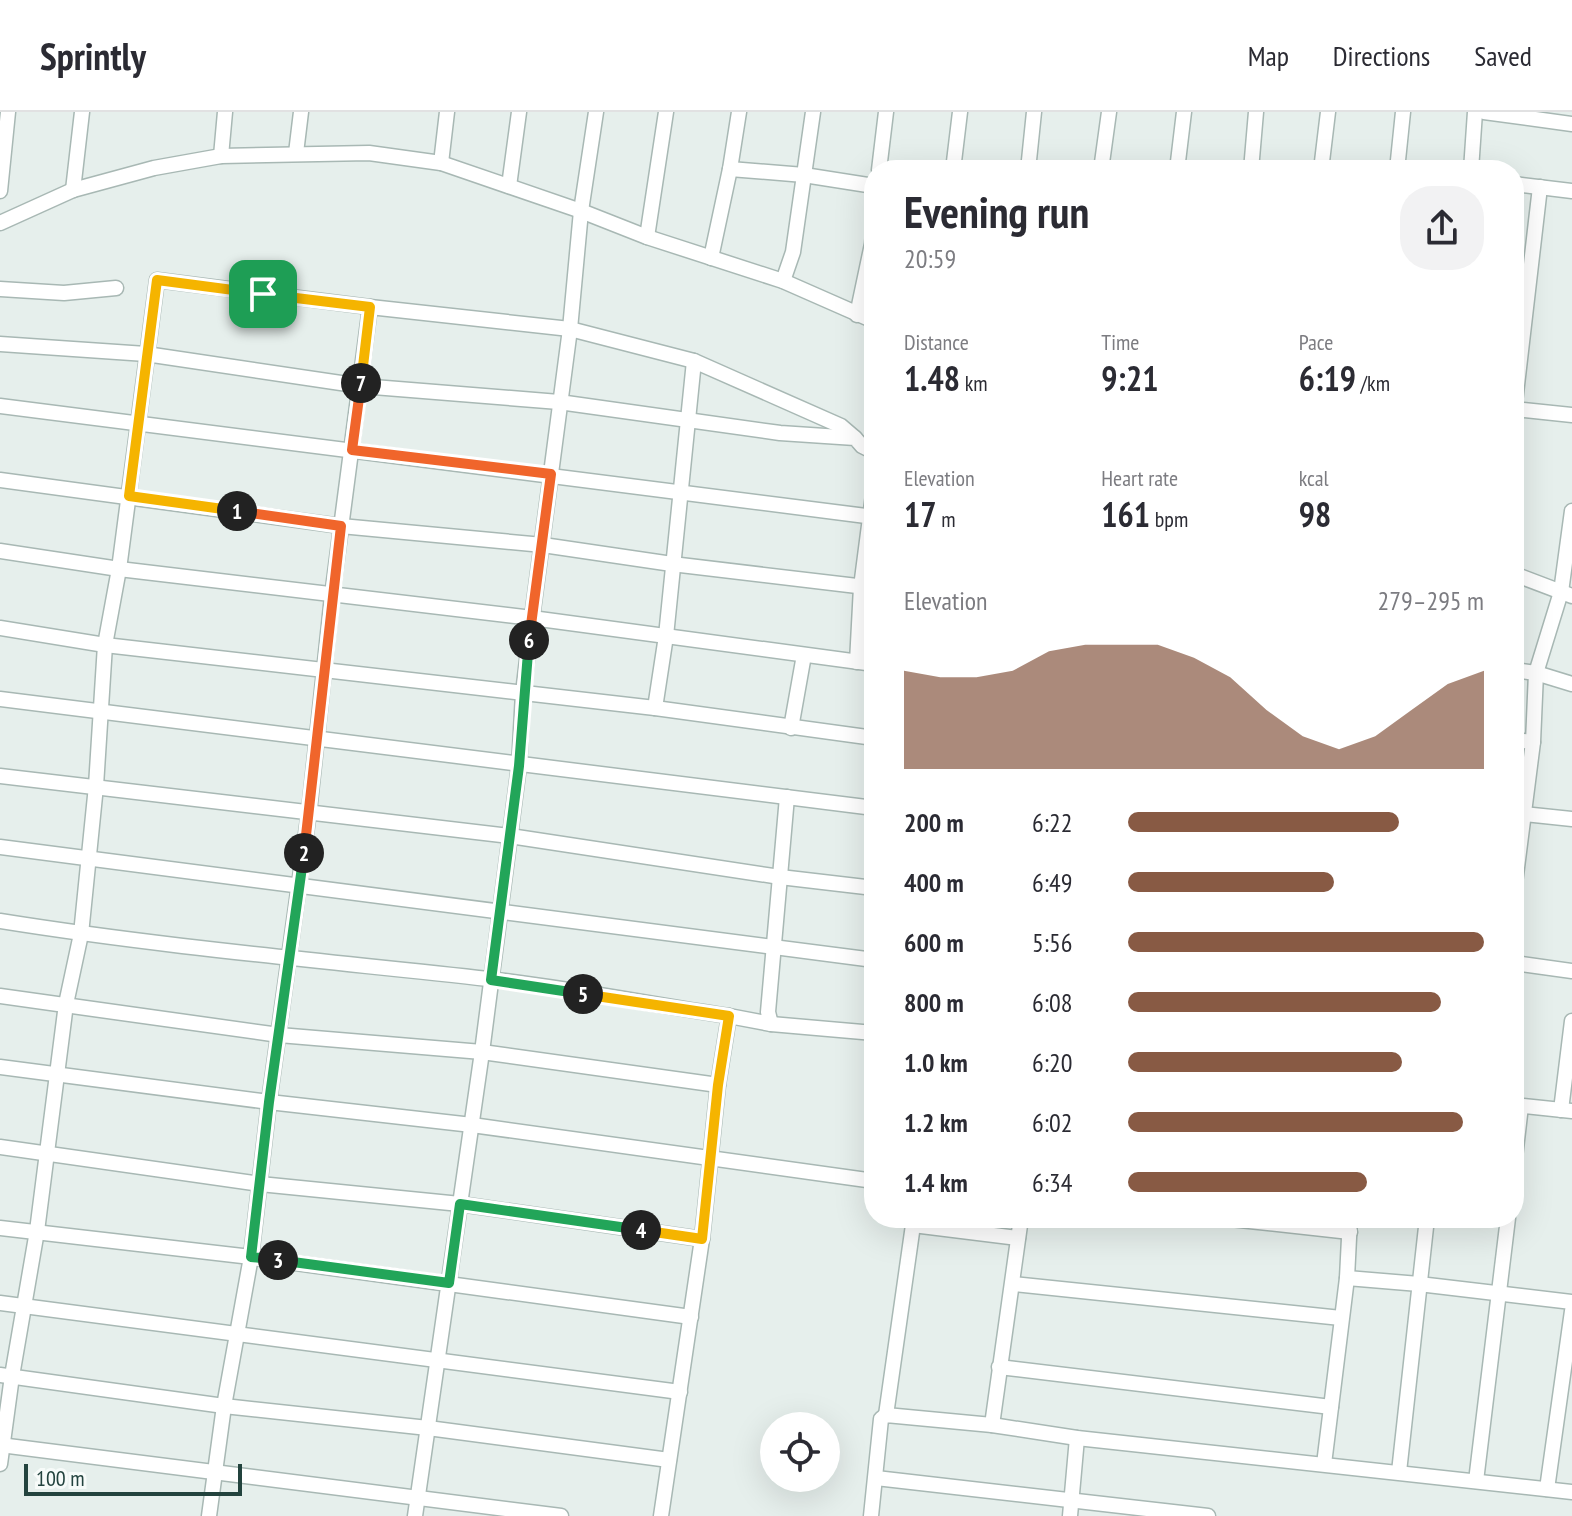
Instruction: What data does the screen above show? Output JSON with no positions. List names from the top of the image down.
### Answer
{
  "scale_bar": "100 m",
  "page": {
    "header": "Sprintly",
    "nav": ["Map", "Directions", "Saved"],
    "heading": ["Evening run", "20:59"],
    "stats": [
      ["Distance", "1.48 km"],
      ["Time", "9:21"],
      ["Pace", "6:19 /km"],
      ["Elevation", "17 m"],
      ["Heart rate", "161 bpm"],
      ["kcal", "98"]
    ],
    "pins": [
      "7",
      "1",
      "6",
      "2",
      "5",
      "4",
      "3"
    ],
    "chart": ["Elevation", "279–295 m"],
    "list": [
      {
        "name": "200 m",
        "note": "6:22"
      },
      {
        "name": "400 m",
        "note": "6:49"
      },
      {
        "name": "600 m",
        "note": "5:56"
      },
      {
        "name": "800 m",
        "note": "6:08"
      },
      {
        "name": "1.0 km",
        "note": "6:20"
      },
      {
        "name": "1.2 km",
        "note": "6:02"
      },
      {
        "name": "1.4 km",
        "note": "6:34"
      }
    ],
    "scale": "100 m"
  }
}
